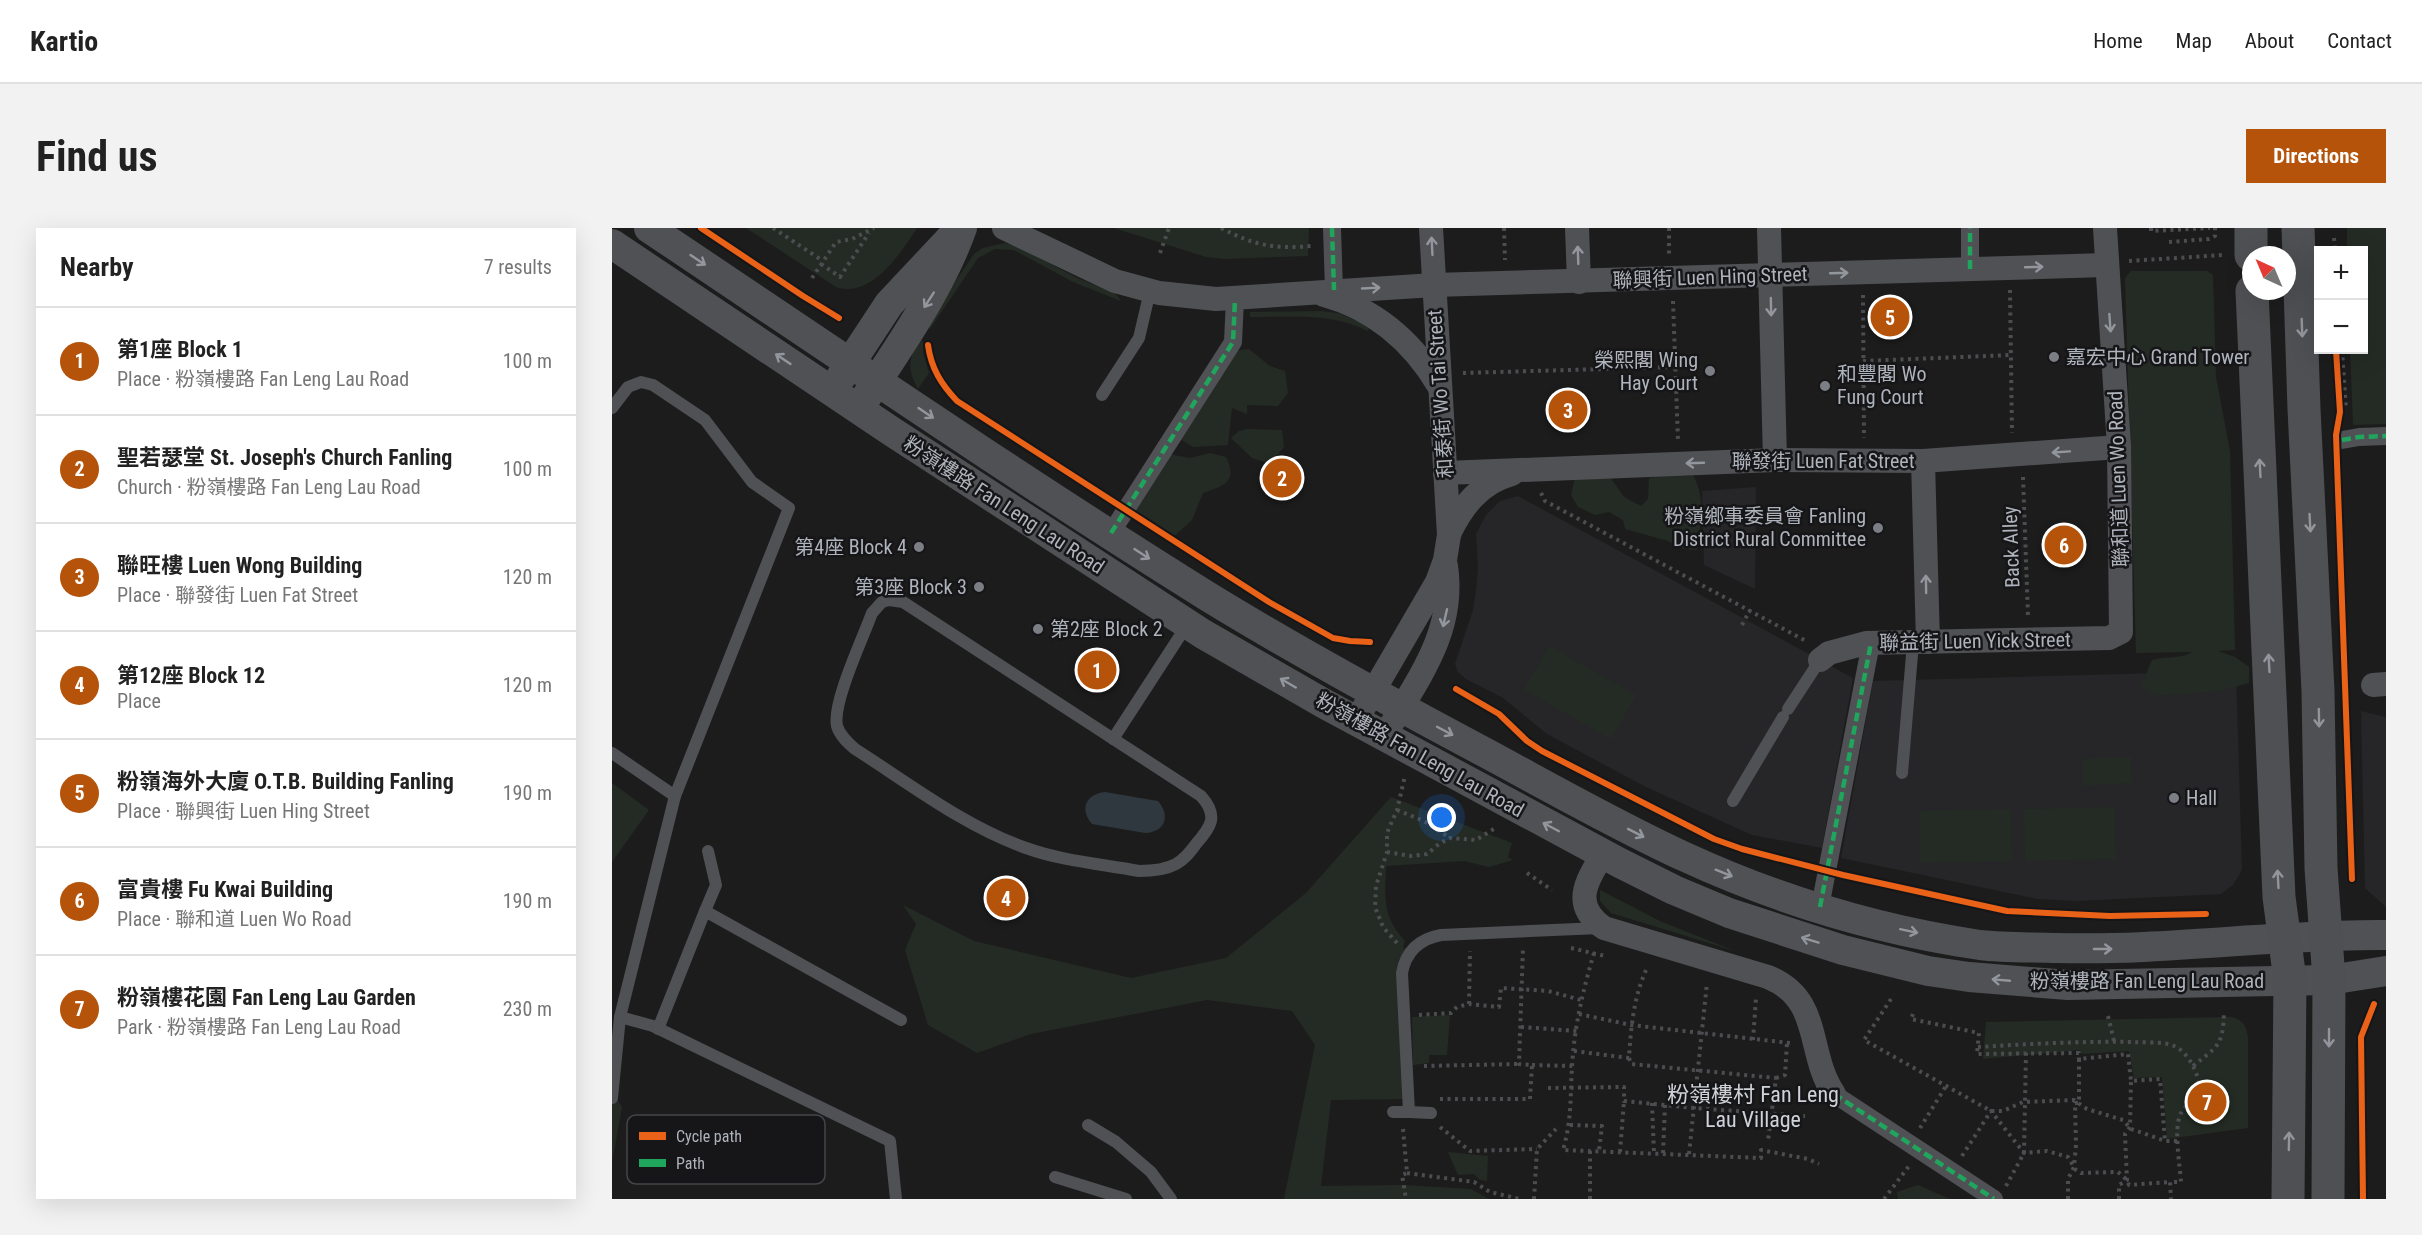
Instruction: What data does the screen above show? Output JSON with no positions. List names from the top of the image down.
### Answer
{
  "streets": {
    "street": [
      "聯興街 Luen Hing Street",
      "和泰街 Wo Tai Street",
      "聯發街 Luen Fat Street",
      "聯和道 Luen Wo Road",
      "粉嶺樓路 Fan Leng Lau Road",
      "聯益街 Luen Yick Street"
    ],
    "path": ["Back Alley"]
  },
  "crossings": [
    ["聯興街 Luen Hing Street", "和泰街 Wo Tai Street"],
    ["聯興街 Luen Hing Street", "聯和道 Luen Wo Road"],
    ["和泰街 Wo Tai Street", "聯發街 Luen Fat Street"],
    ["和泰街 Wo Tai Street", "粉嶺樓路 Fan Leng Lau Road"],
    ["聯發街 Luen Fat Street", "聯和道 Luen Wo Road"],
    ["聯和道 Luen Wo Road", "聯益街 Luen Yick Street"]
  ],
  "one_way": ["聯興街 Luen Hing Street", "聯發街 Luen Fat Street", "聯和道 Luen Wo Road"],
  "districts": ["粉嶺樓村 Fan Leng Lau Village"],
  "places": [
    "嘉宏中心 Grand Tower",
    "榮熙閣 Wing Hay Court",
    "和豐閣 Wo Fung Court",
    "粉嶺鄉事委員會 Fanling District Rural Committee",
    "第4座 Block 4",
    "第3座 Block 3",
    "第2座 Block 2",
    "Hall"
  ],
  "legend": ["Cycle path", "Path"],
  "north": "top left",
  "page": {
    "header": "Kartio",
    "nav": [
      "Home",
      "Map",
      "About",
      "Contact"
    ],
    "buttons": "Directions",
    "title": "Find us",
    "heading": ["Nearby", "7 results"],
    "map_buttons": ["+", "−"],
    "pins": [
      "5",
      "3",
      "2",
      "6",
      "1",
      "4",
      "7"
    ],
    "list": [
      {
        "mark": "1",
        "name": "第1座 Block 1",
        "note": "Place · 粉嶺樓路 Fan Leng Lau Road",
        "value": "100 m"
      },
      {
        "mark": "2",
        "name": "聖若瑟堂 St. Joseph's Church Fanling",
        "note": "Church · 粉嶺樓路 Fan Leng Lau Road",
        "value": "100 m"
      },
      {
        "mark": "3",
        "name": "聯旺樓 Luen Wong Building",
        "note": "Place · 聯發街 Luen Fat Street",
        "value": "120 m"
      },
      {
        "mark": "4",
        "name": "第12座 Block 12",
        "note": "Place",
        "value": "120 m"
      },
      {
        "mark": "5",
        "name": "粉嶺海外大廈 O.T.B. Building Fanling",
        "note": "Place · 聯興街 Luen Hing Street",
        "value": "190 m"
      },
      {
        "mark": "6",
        "name": "富貴樓 Fu Kwai Building",
        "note": "Place · 聯和道 Luen Wo Road",
        "value": "190 m"
      },
      {
        "mark": "7",
        "name": "粉嶺樓花園 Fan Leng Lau Garden",
        "note": "Park · 粉嶺樓路 Fan Leng Lau Road",
        "value": "230 m"
      }
    ]
  }
}
